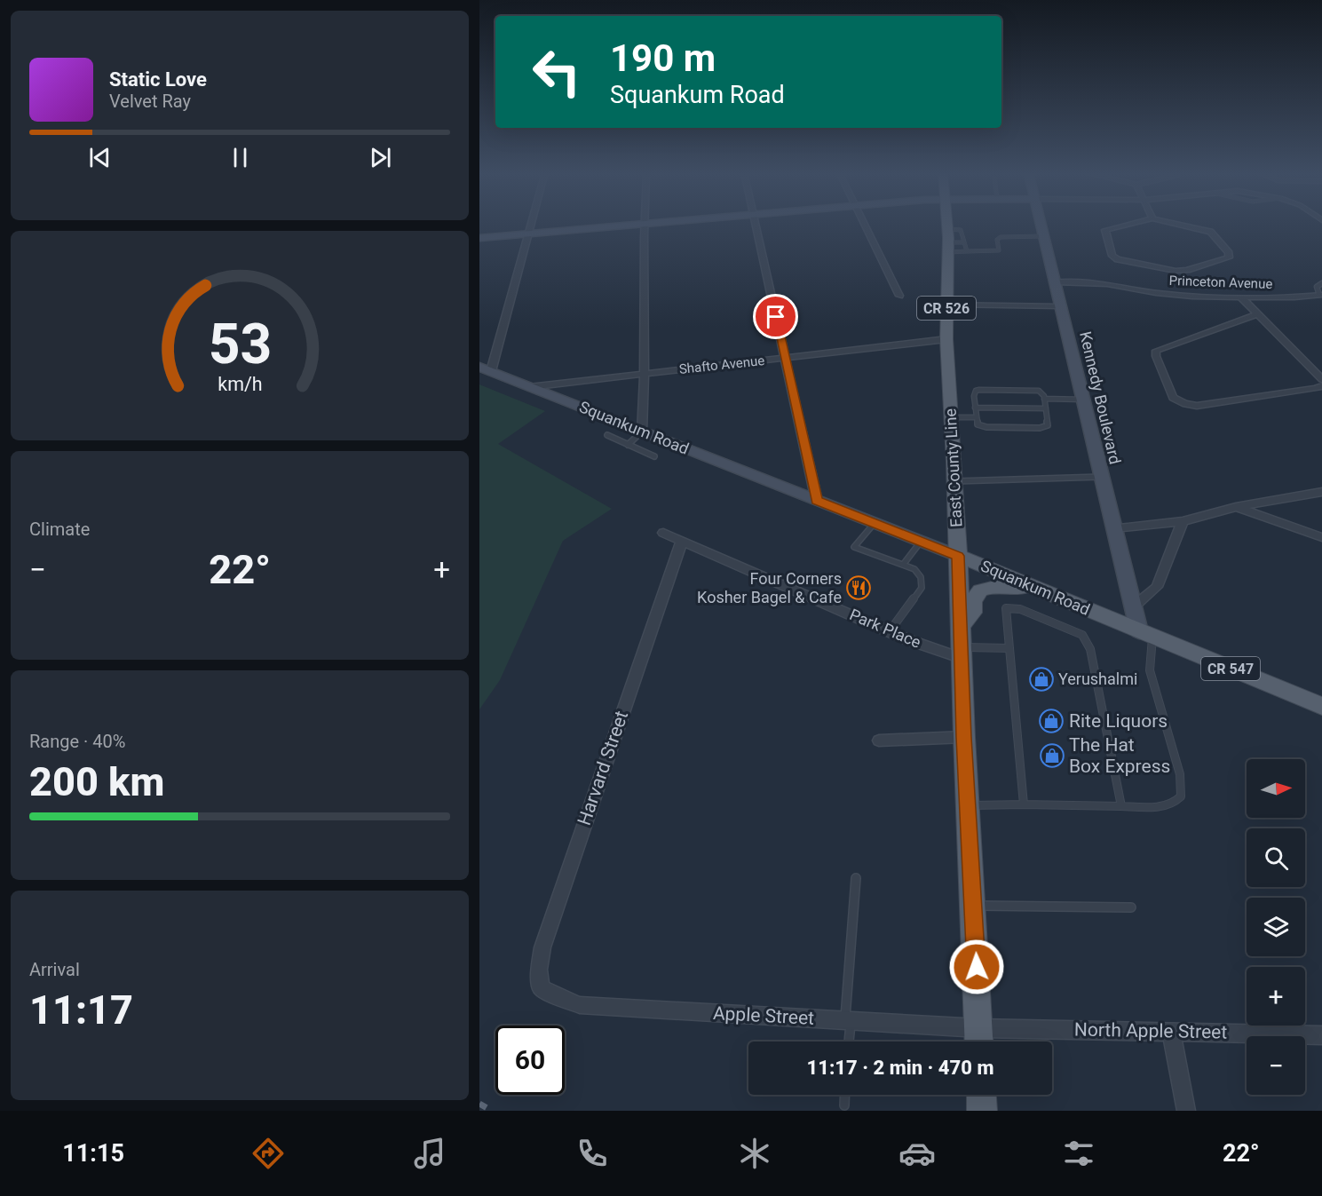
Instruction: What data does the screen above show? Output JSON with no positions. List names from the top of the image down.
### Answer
{
  "streets": {
    "main road": [
      "CR 526",
      "Squankum Road",
      "East County Line",
      "CR 547"
    ],
    "street": [
      "Princeton Avenue",
      "Shafto Avenue",
      "Kennedy Boulevard",
      "Park Place",
      "Harvard Street",
      "Apple Street",
      "North Apple Street"
    ]
  },
  "crossings": [
    ["Princeton Avenue", "Kennedy Boulevard"],
    ["Shafto Avenue", "Squankum Road"],
    ["Shafto Avenue", "East County Line"],
    ["Kennedy Boulevard", "Squankum Road"],
    ["Squankum Road", "East County Line"],
    ["East County Line", "Park Place"],
    ["East County Line", "Apple Street"],
    ["East County Line", "North Apple Street"],
    ["Park Place", "Harvard Street"],
    ["Harvard Street", "Apple Street"],
    ["Apple Street", "North Apple Street"]
  ],
  "places": {
    "restaurant": ["Four Corners Kosher Bagel & Cafe"],
    "shop": ["Yerushalmi", "Rite Liquors", "The Hat Box Express"]
  },
  "north": "right",
  "page": {
    "turn": ["190 m", "Squankum Road"],
    "song": ["Static Love", "Velvet Ray"],
    "tile": [
      "Climate",
      ["Range · 40%", "200 km"],
      ["Arrival", "11:17"]
    ],
    "heat": ["−", "22°", "+"],
    "map_buttons": ["+", "−"],
    "limit": "60",
    "trip": "11:17 · 2 min · 470 m",
    "tabs": ["11:15", "22°"],
    "gauge": ["53", "km/h"]
  }
}
